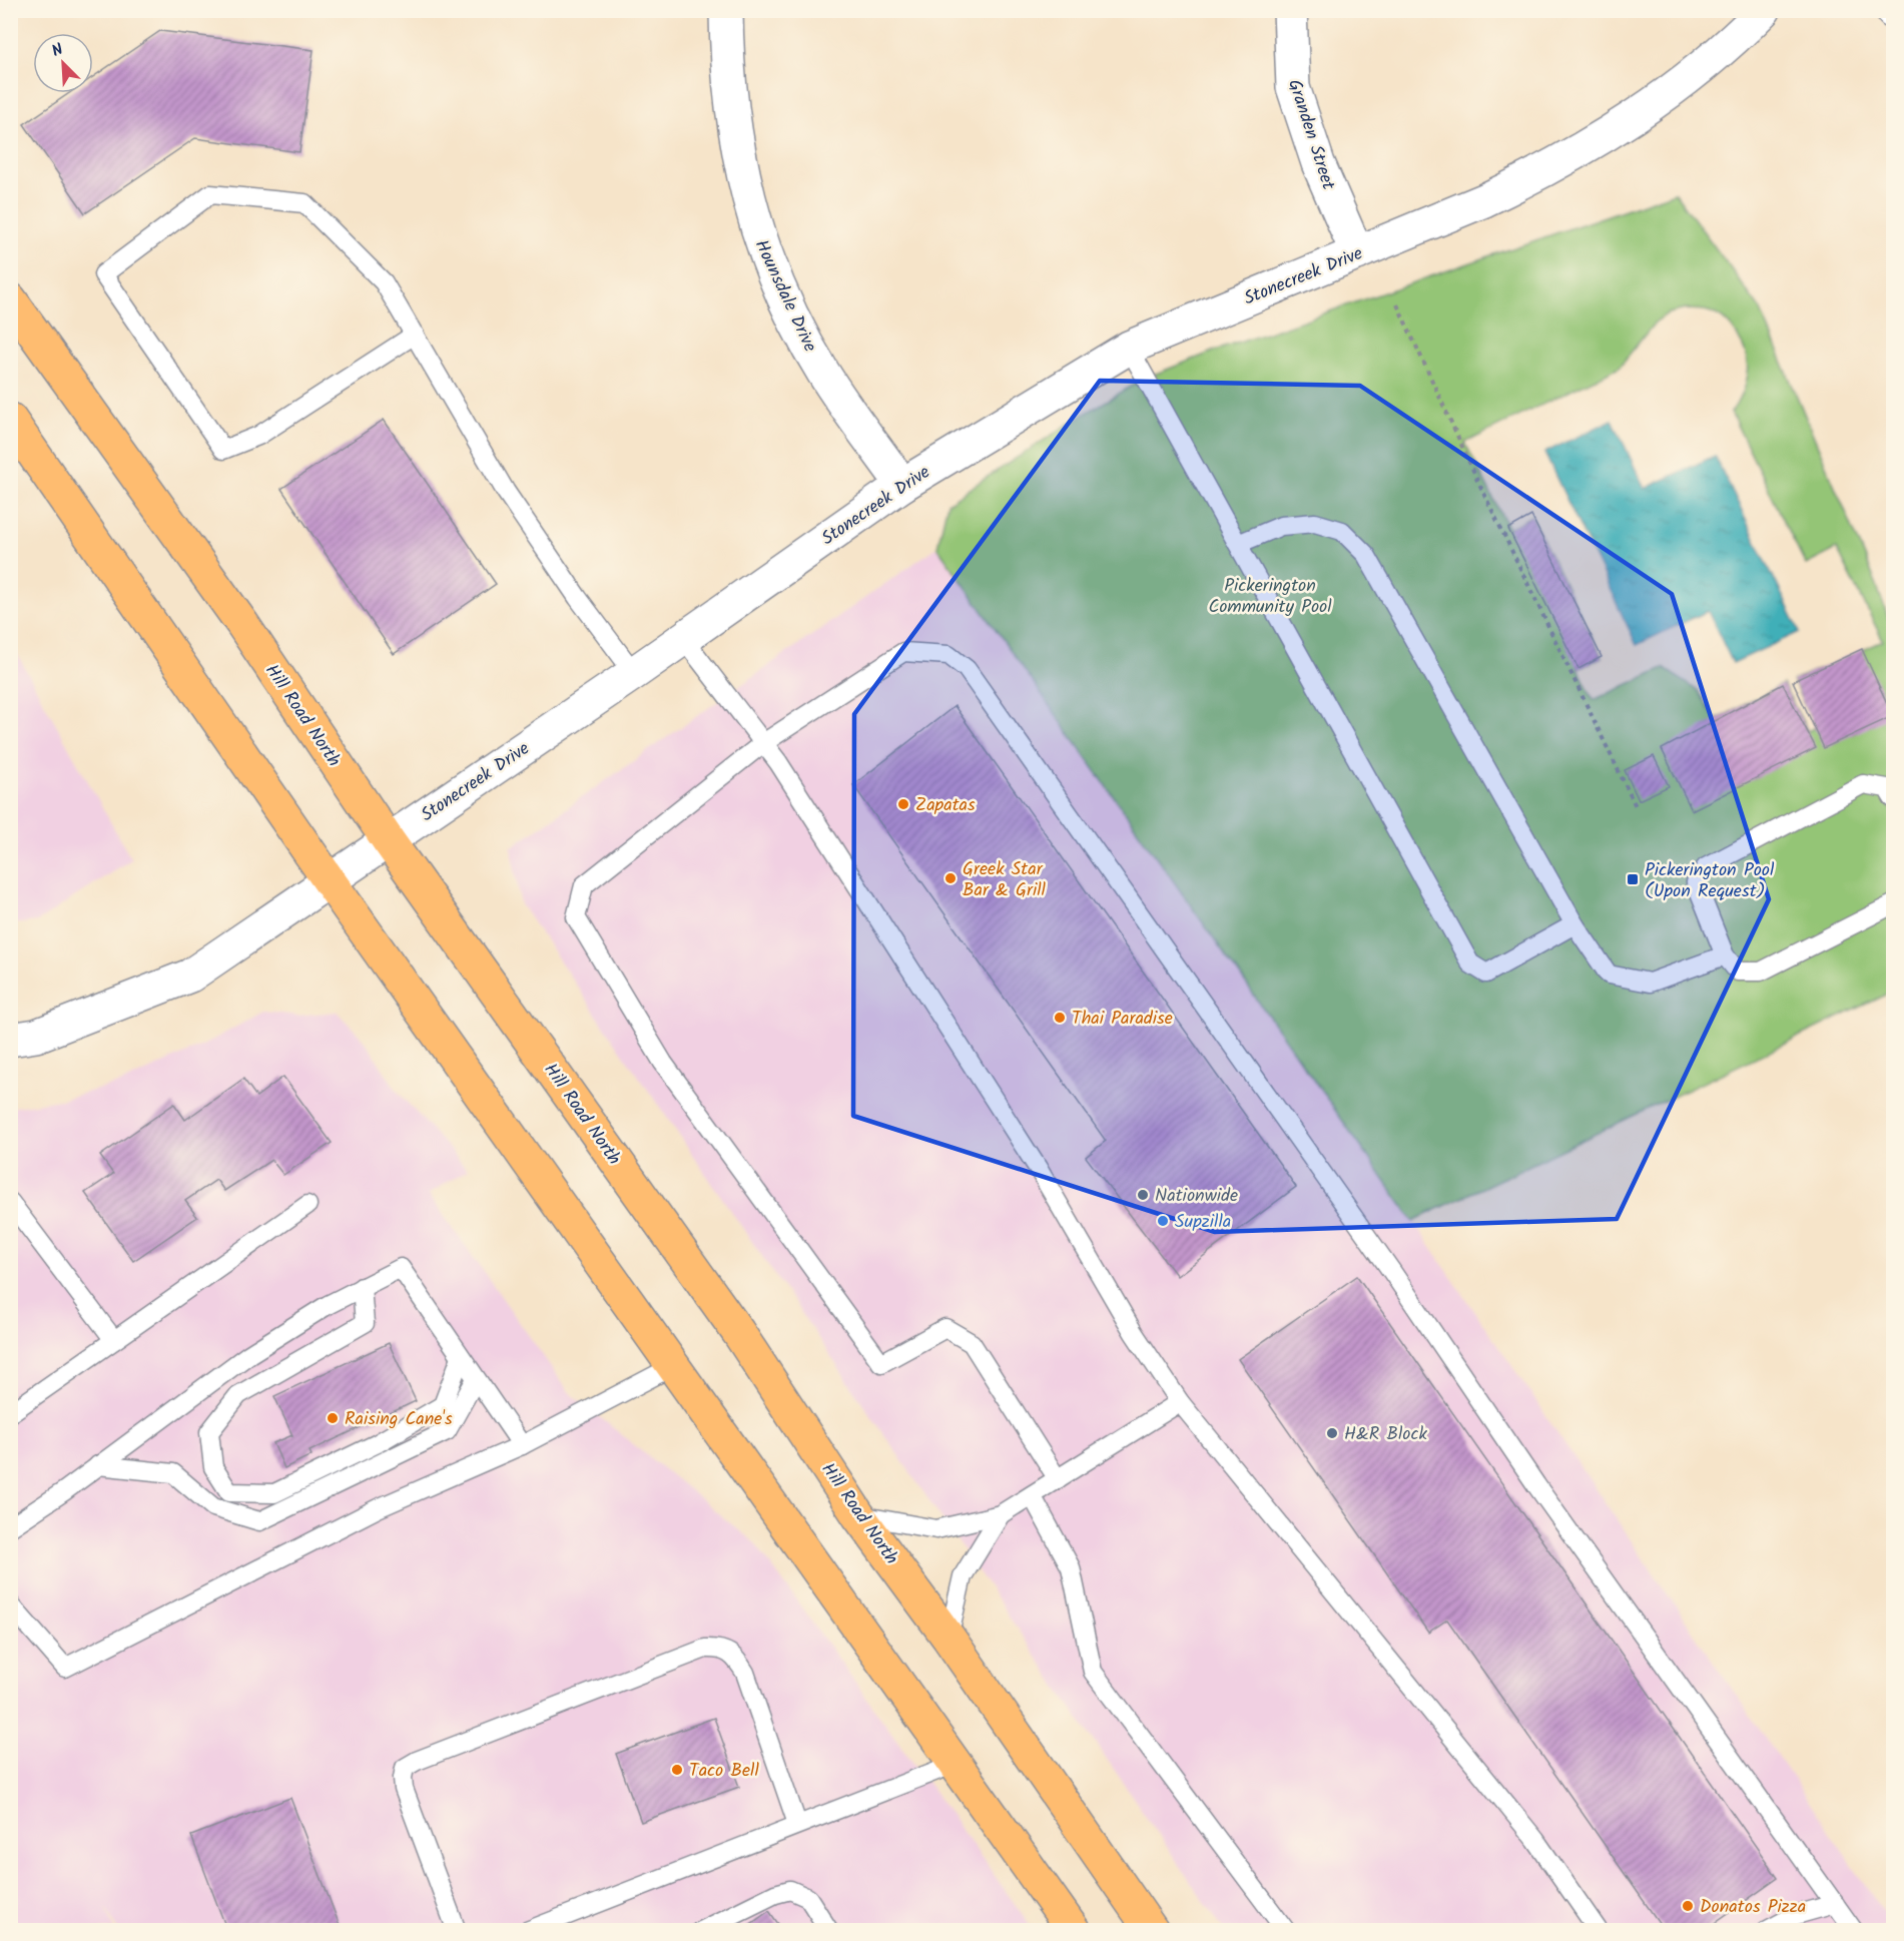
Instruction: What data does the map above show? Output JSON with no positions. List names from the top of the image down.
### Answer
{
  "streets": {
    "highway": ["Hill Road North"],
    "street": ["Granden Street", "Stonecreek Drive", "Hounsdale Drive"]
  },
  "crossings": [
    ["Granden Street", "Stonecreek Drive"],
    ["Stonecreek Drive", "Hounsdale Drive"],
    ["Stonecreek Drive", "Hill Road North"]
  ],
  "parks": ["Pickerington Community Pool"],
  "places": {
    "other": [
      "Zapatas",
      "Greek Star Bar & Grill",
      "Thai Paradise",
      "Nationwide",
      "Supzilla",
      "Raising Cane's",
      "H&R Block",
      "Taco Bell",
      "Donatos Pizza"
    ],
    "transit": ["Pickerington Pool (Upon Request)"]
  },
  "north": "top left"
}
